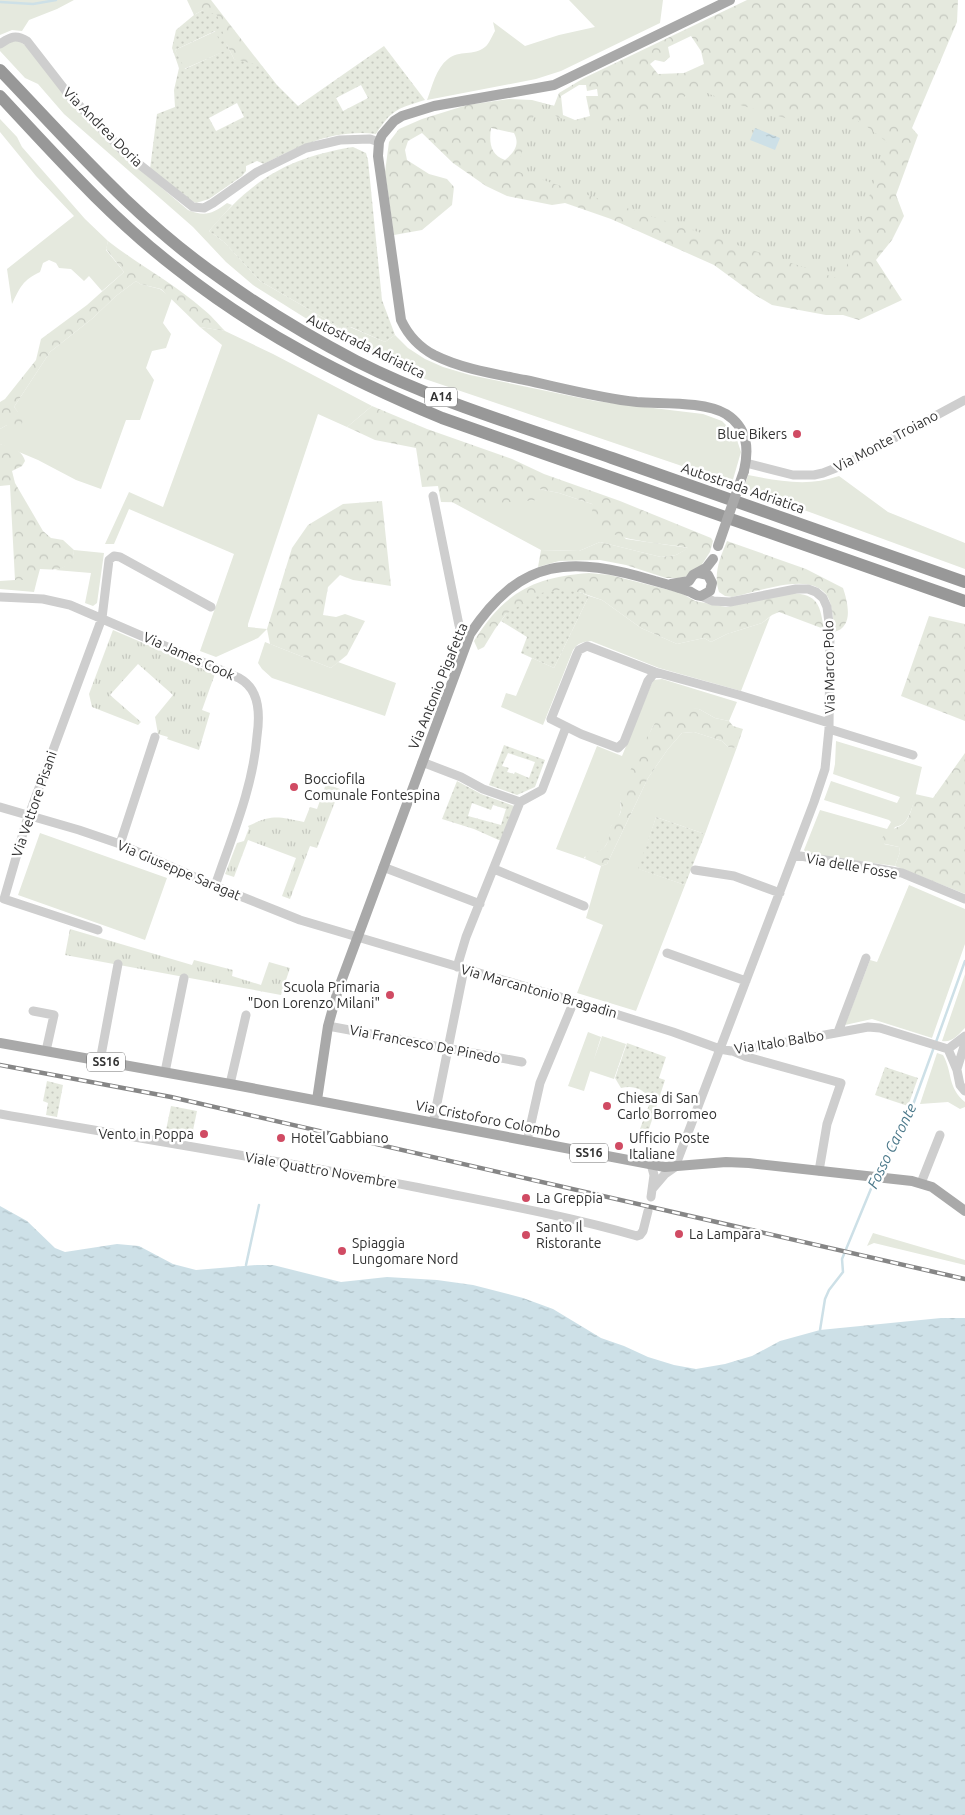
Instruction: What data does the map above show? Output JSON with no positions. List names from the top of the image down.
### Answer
{
  "streets": {
    "highway": ["Autostrada Adriatica", "A14"],
    "main road": ["Via Antonio Pigafetta", "SS16", "Via Cristoforo Colombo"],
    "street": [
      "Via Andrea Doria",
      "Via Monte Troiano",
      "Via James Cook",
      "Via Marco Polo",
      "Via Vettore Pisani",
      "Via delle Fosse",
      "Via Giuseppe Saragat",
      "Via Marcantonio Bragadin",
      "Via Italo Balbo",
      "Via Francesco De Pinedo",
      "Viale Quattro Novembre"
    ]
  },
  "crossings": [
    ["Via James Cook", "Via Vettore Pisani"],
    ["Via James Cook", "Via Giuseppe Saragat"],
    ["Via Marco Polo", "Via Antonio Pigafetta"],
    ["Via Marco Polo", "Via delle Fosse"],
    ["Via Marco Polo", "Via Marcantonio Bragadin"],
    ["Via Marco Polo", "Via Italo Balbo"],
    ["Via Marco Polo", "Via Cristoforo Colombo"],
    ["Via Antonio Pigafetta", "Via Giuseppe Saragat"],
    ["Via Antonio Pigafetta", "Via Marcantonio Bragadin"],
    ["Via Antonio Pigafetta", "Via Francesco De Pinedo"],
    ["Via Antonio Pigafetta", "Via Cristoforo Colombo"],
    ["Via Vettore Pisani", "Via Giuseppe Saragat"],
    ["Via Giuseppe Saragat", "Via Marcantonio Bragadin"],
    ["Via Marcantonio Bragadin", "Via Italo Balbo"]
  ],
  "water": ["Fosso Caronte"],
  "places": [
    "Blue Bikers",
    "Bocciofila Comunale Fontespina",
    "Scuola Primaria \"Don Lorenzo Milani\"",
    "Chiesa di San Carlo Borromeo",
    "Vento in Poppa",
    "Hotel Gabbiano",
    "Ufficio Poste Italiane",
    "La Greppia",
    "La Lampara",
    "Santo Il Ristorante",
    "Spiaggia Lungomare Nord"
  ]
}
